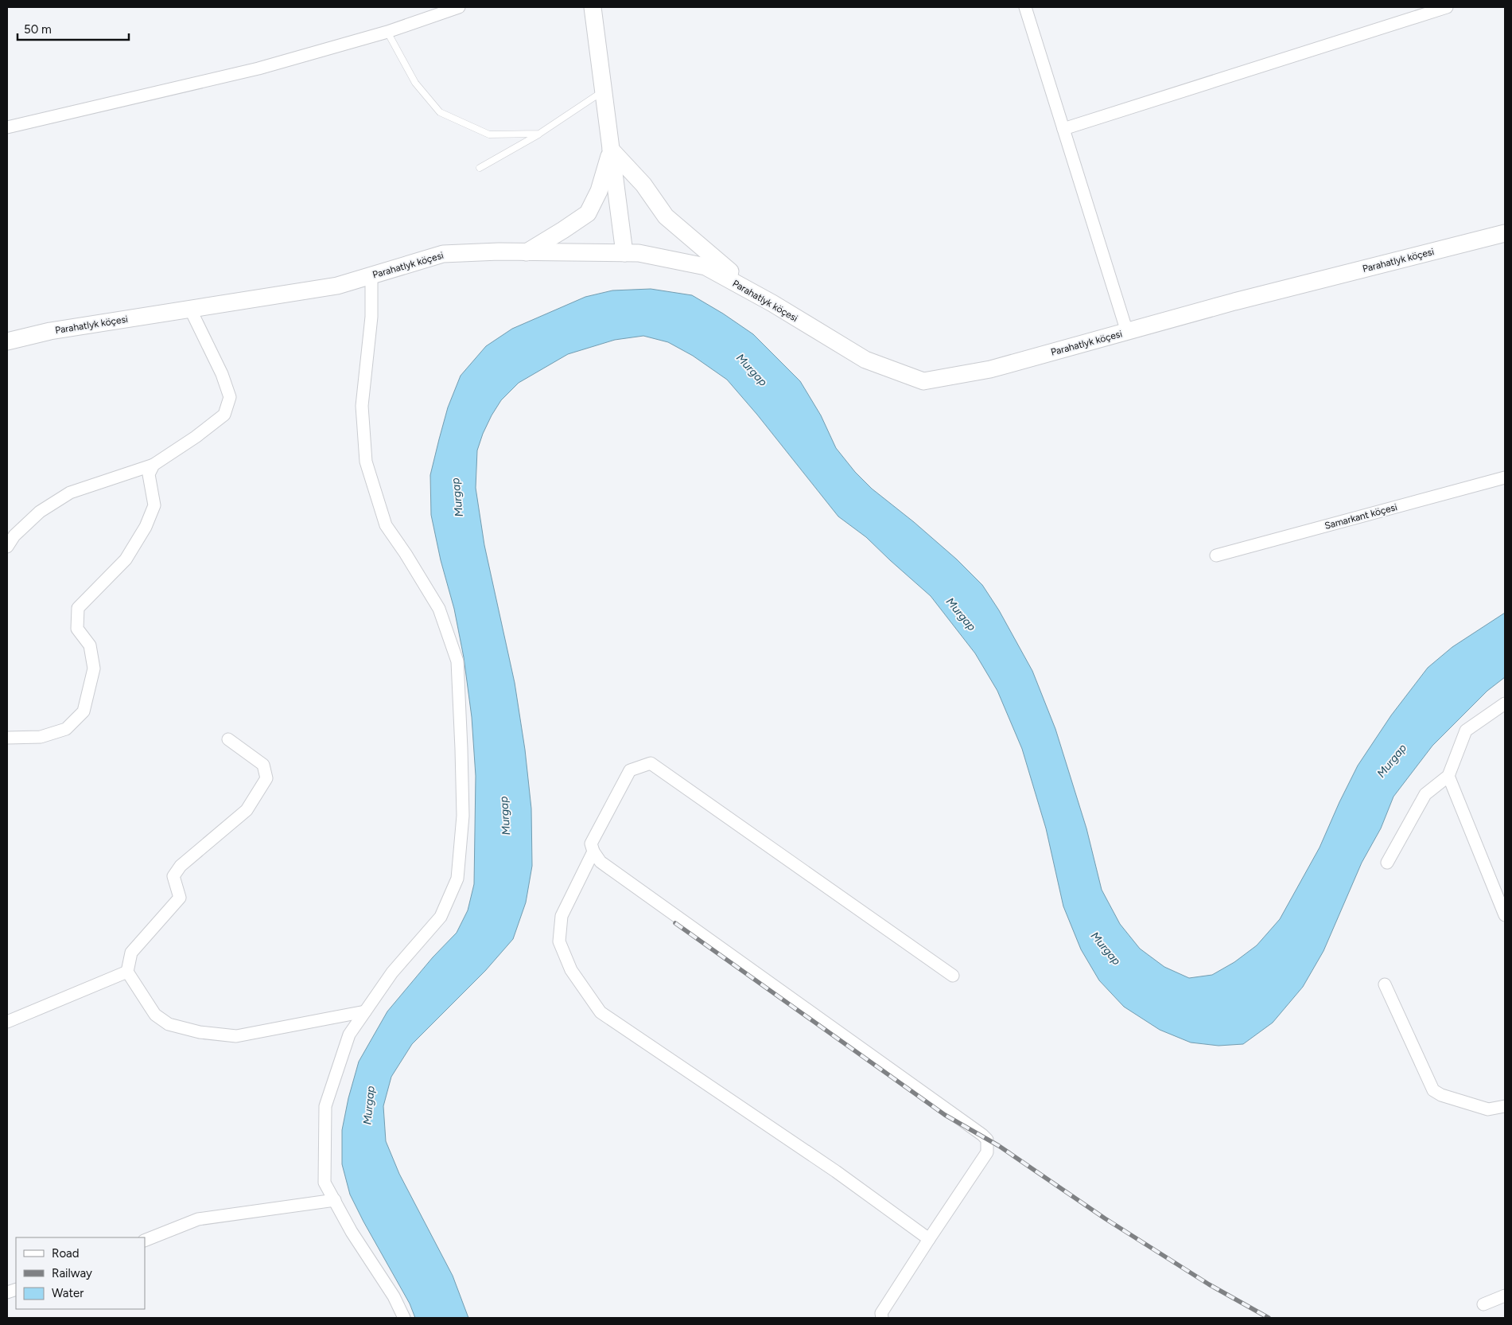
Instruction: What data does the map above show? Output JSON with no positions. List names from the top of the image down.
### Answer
{
  "streets": {
    "main road": ["Parahatlyk köçesi"],
    "street": ["Samarkant köçesi"]
  },
  "water": ["Murgap"],
  "legend": ["Road", "Railway", "Water"],
  "scale_bar": "50 m"
}
